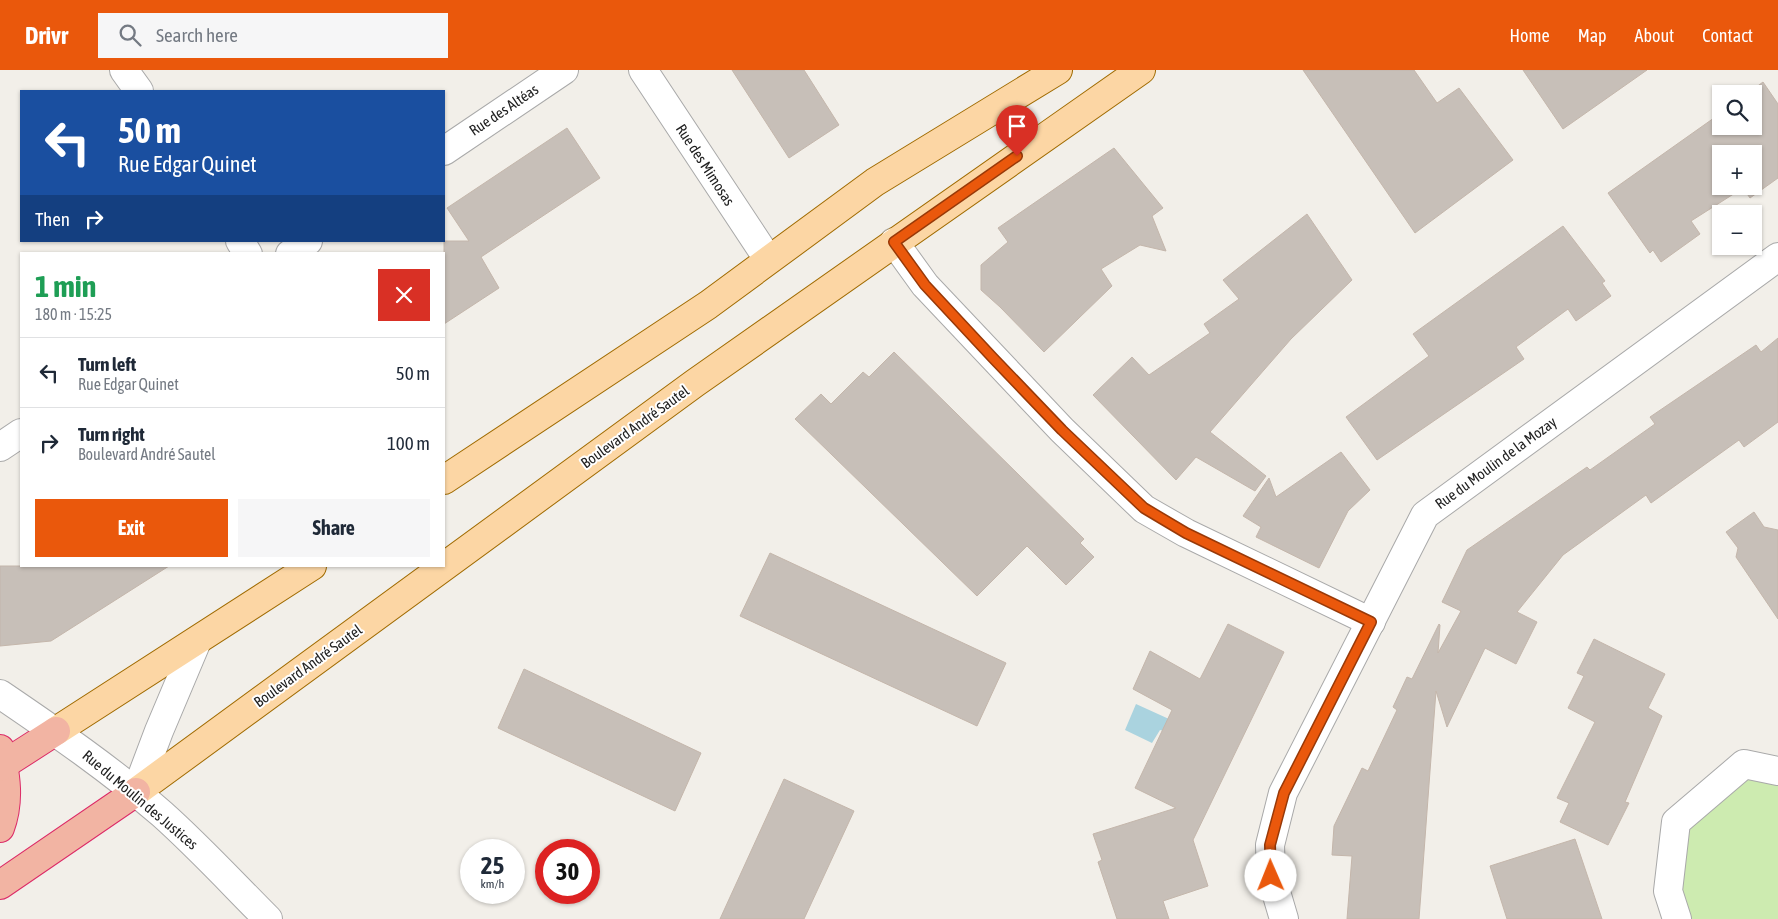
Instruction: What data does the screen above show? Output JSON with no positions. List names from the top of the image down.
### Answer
{
  "streets": {
    "main road": ["Boulevard André Sautel"],
    "street": [
      "Rue des Altéas",
      "Rue des Mimosas",
      "Rue du Moulin de la Mozay",
      "Rue du Moulin des Justices"
    ]
  },
  "crossings": [
    ["Boulevard André Sautel", "Rue du Moulin des Justices"]
  ],
  "page": {
    "header": "Drivr",
    "search": "Search here",
    "nav": [
      "Home",
      "Map",
      "About",
      "Contact"
    ],
    "map_buttons": ["+", "−"],
    "turn": ["50 m", "Rue Edgar Quinet"],
    "then": "Then",
    "heading": ["1 min", "180 m · 15:25"],
    "list": [
      {
        "name": "Turn left",
        "note": "Rue Edgar Quinet",
        "value": "50 m"
      },
      {
        "name": "Turn right",
        "note": "Boulevard André Sautel",
        "value": "100 m"
      }
    ],
    "buttons": ["Exit", "Share"],
    "speed": "25 km/h",
    "limit": "30"
  }
}
